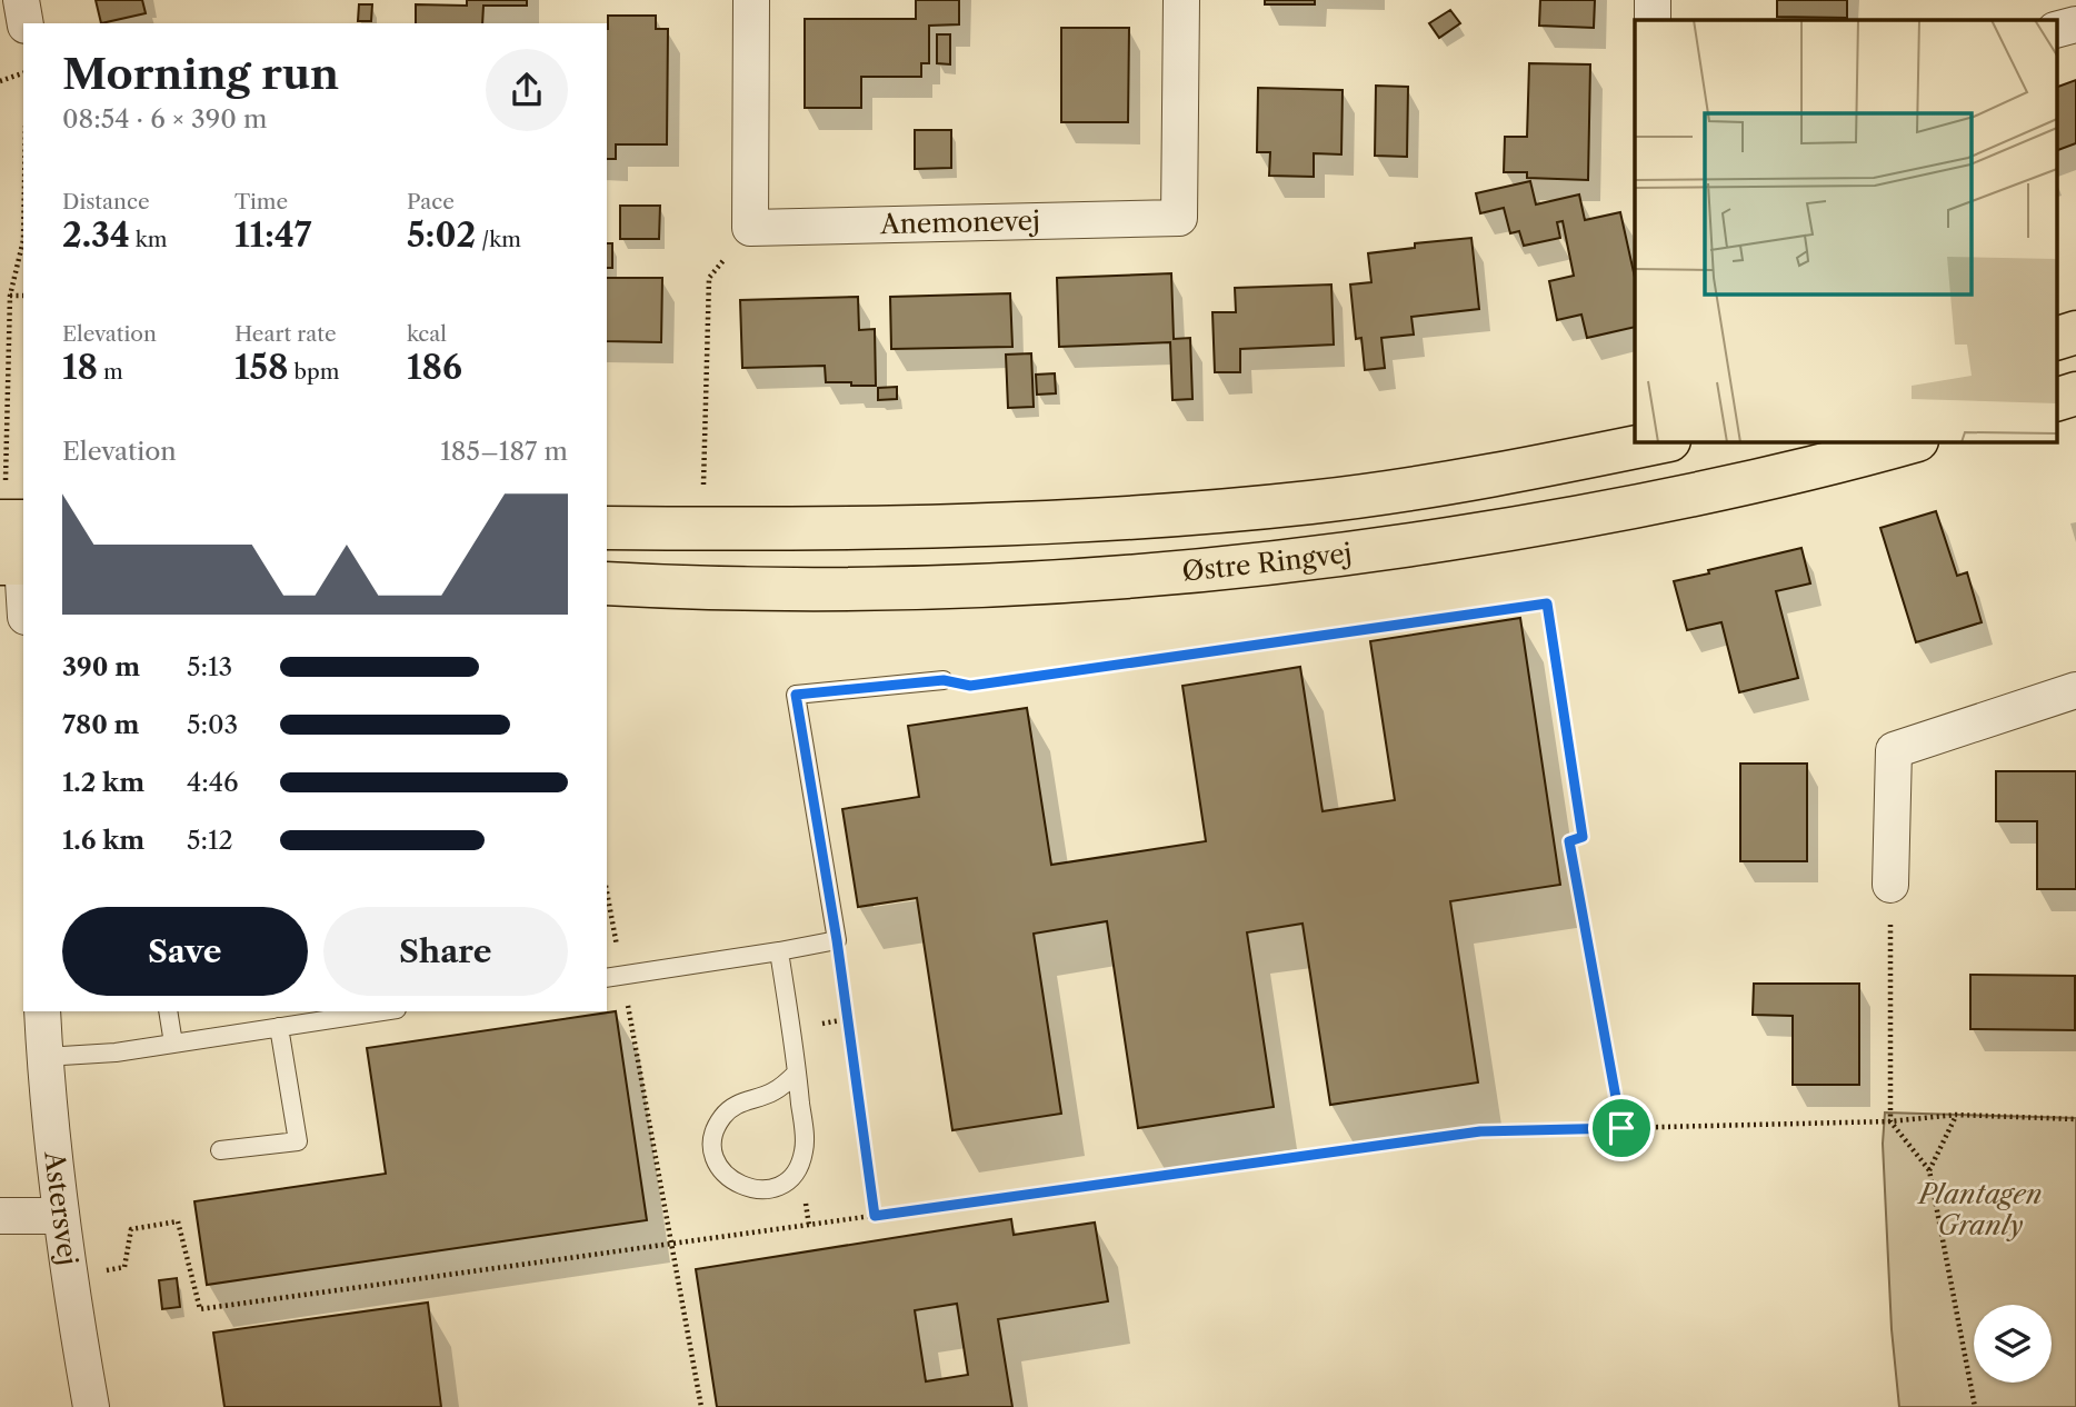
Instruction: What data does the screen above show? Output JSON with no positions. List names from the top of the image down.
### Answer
{
  "streets": {
    "main road": ["Østre Ringvej"],
    "street": ["Anemonevej", "Astersvej"]
  },
  "parks": ["Plantagen Granly"],
  "page": {
    "heading": ["Morning run", "08:54 · 6 × 390 m"],
    "stats": [
      ["Distance", "2.34 km"],
      ["Time", "11:47"],
      ["Pace", "5:02 /km"],
      ["Elevation", "18 m"],
      ["Heart rate", "158 bpm"],
      ["kcal", "186"]
    ],
    "chart": ["Elevation", "185–187 m"],
    "list": [
      {
        "name": "390 m",
        "note": "5:13"
      },
      {
        "name": "780 m",
        "note": "5:03"
      },
      {
        "name": "1.2 km",
        "note": "4:46"
      },
      {
        "name": "1.6 km",
        "note": "5:12"
      }
    ],
    "buttons": ["Save", "Share"]
  }
}
